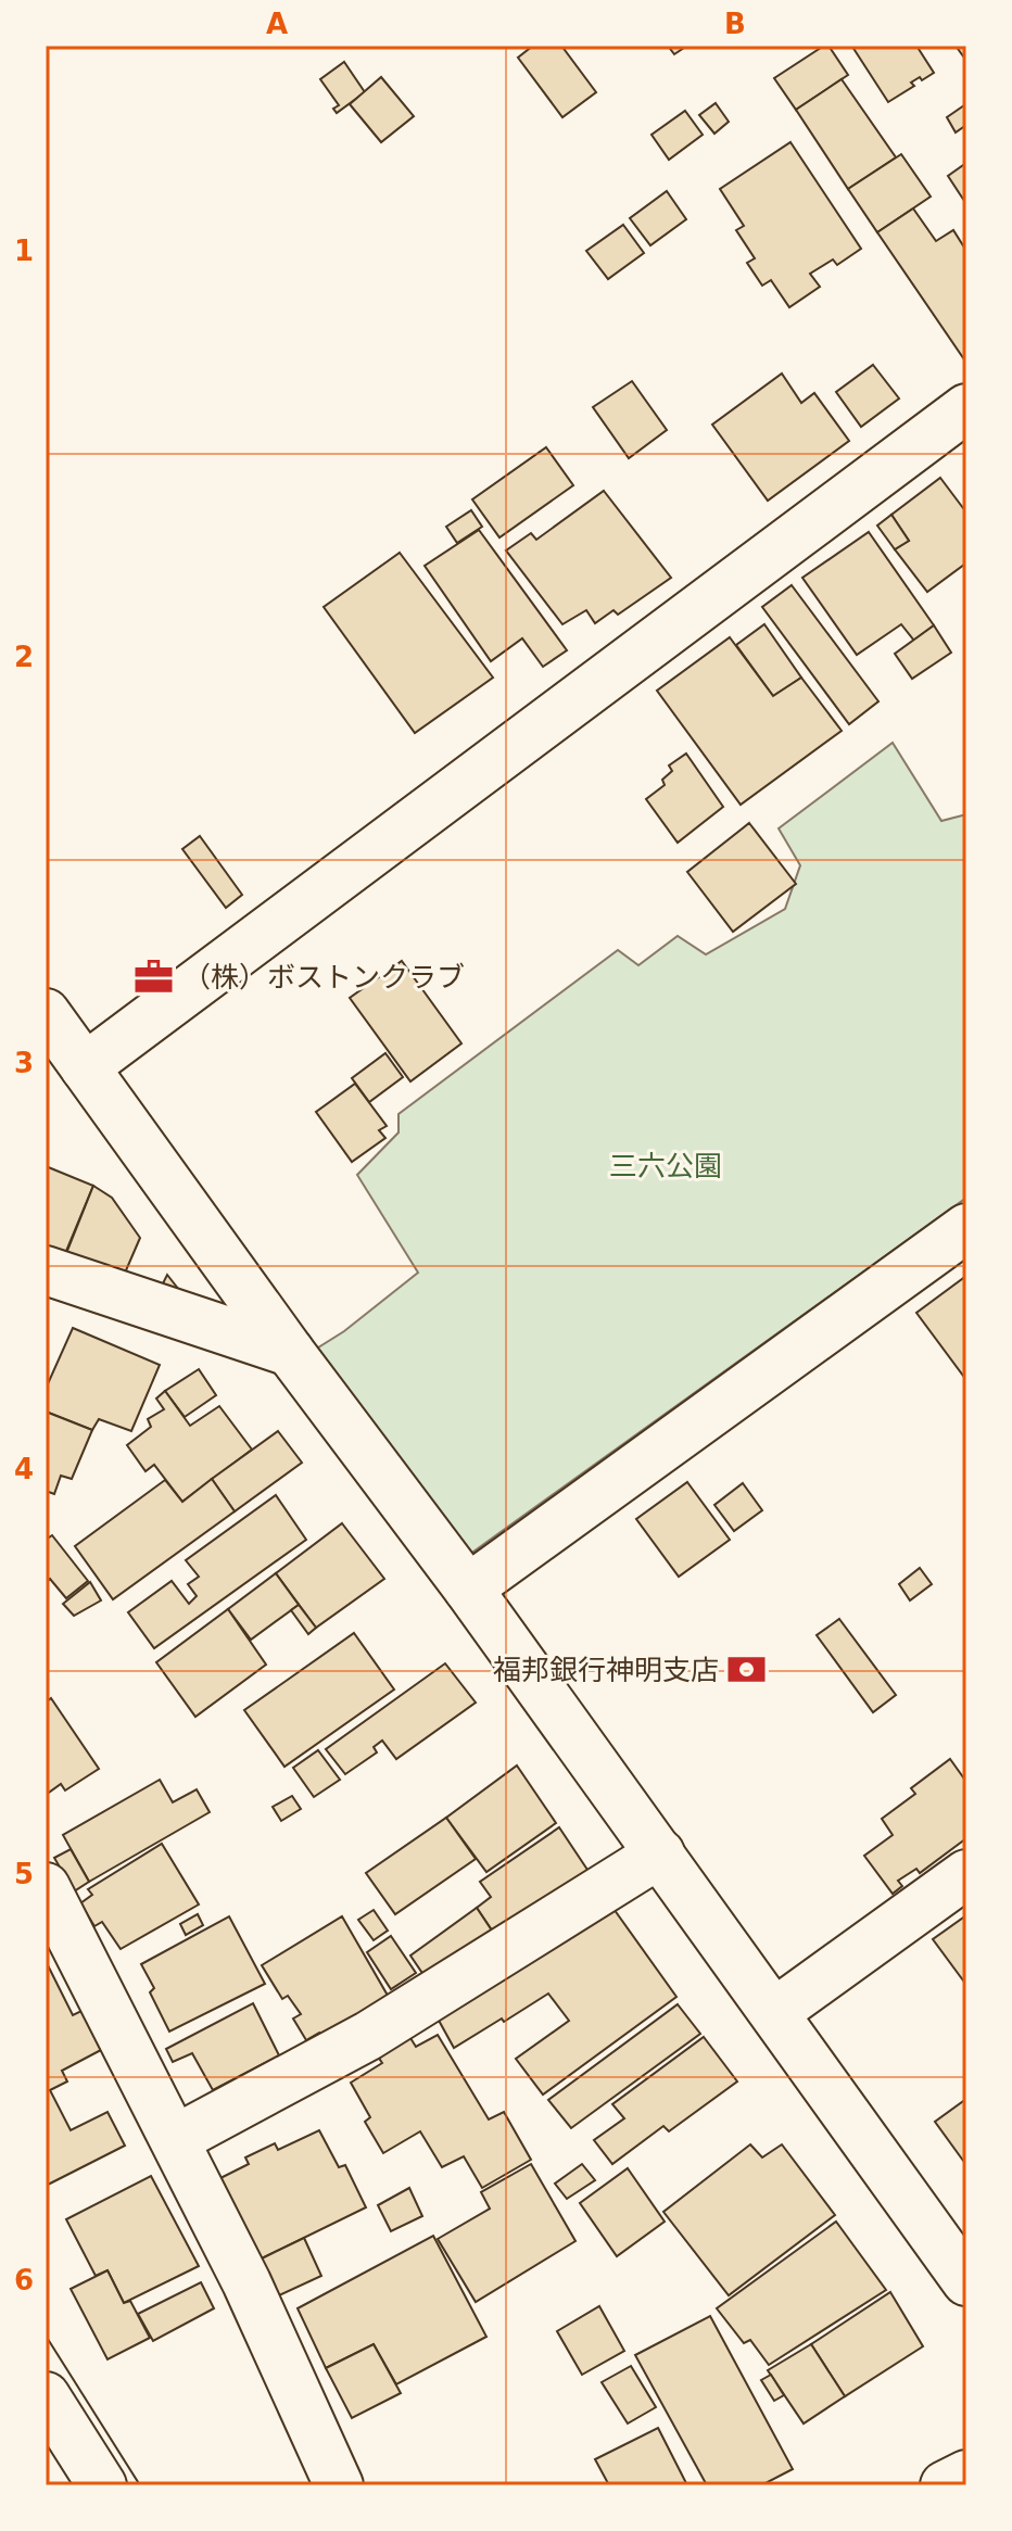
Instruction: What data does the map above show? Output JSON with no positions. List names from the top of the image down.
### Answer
{
  "parks": ["三六公園"],
  "places": {
    "office": ["（株）ボストンクラブ"],
    "bank": ["福邦銀行神明支店"]
  },
  "grid": {
    "columns": ["A", "B"],
    "rows": [
      "1",
      "2",
      "3",
      "4",
      "5",
      "6"
    ]
  }
}
